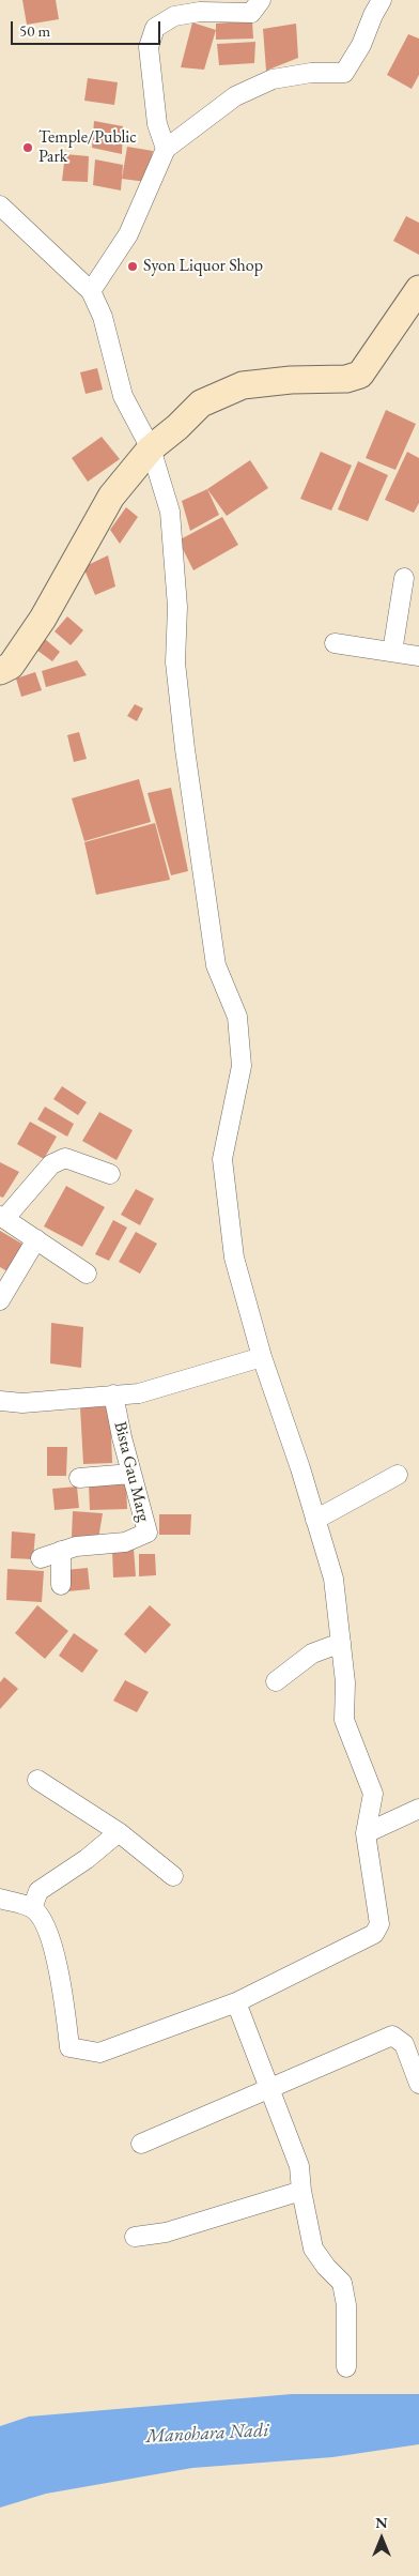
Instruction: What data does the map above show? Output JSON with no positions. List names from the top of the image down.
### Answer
{
  "streets": {
    "street": ["Bista Gau Marg"]
  },
  "water": ["Manohara Nadi"],
  "places": ["Temple/Public Park", "Syon Liquor Shop"],
  "scale_bar": "50 m",
  "north": "top"
}
